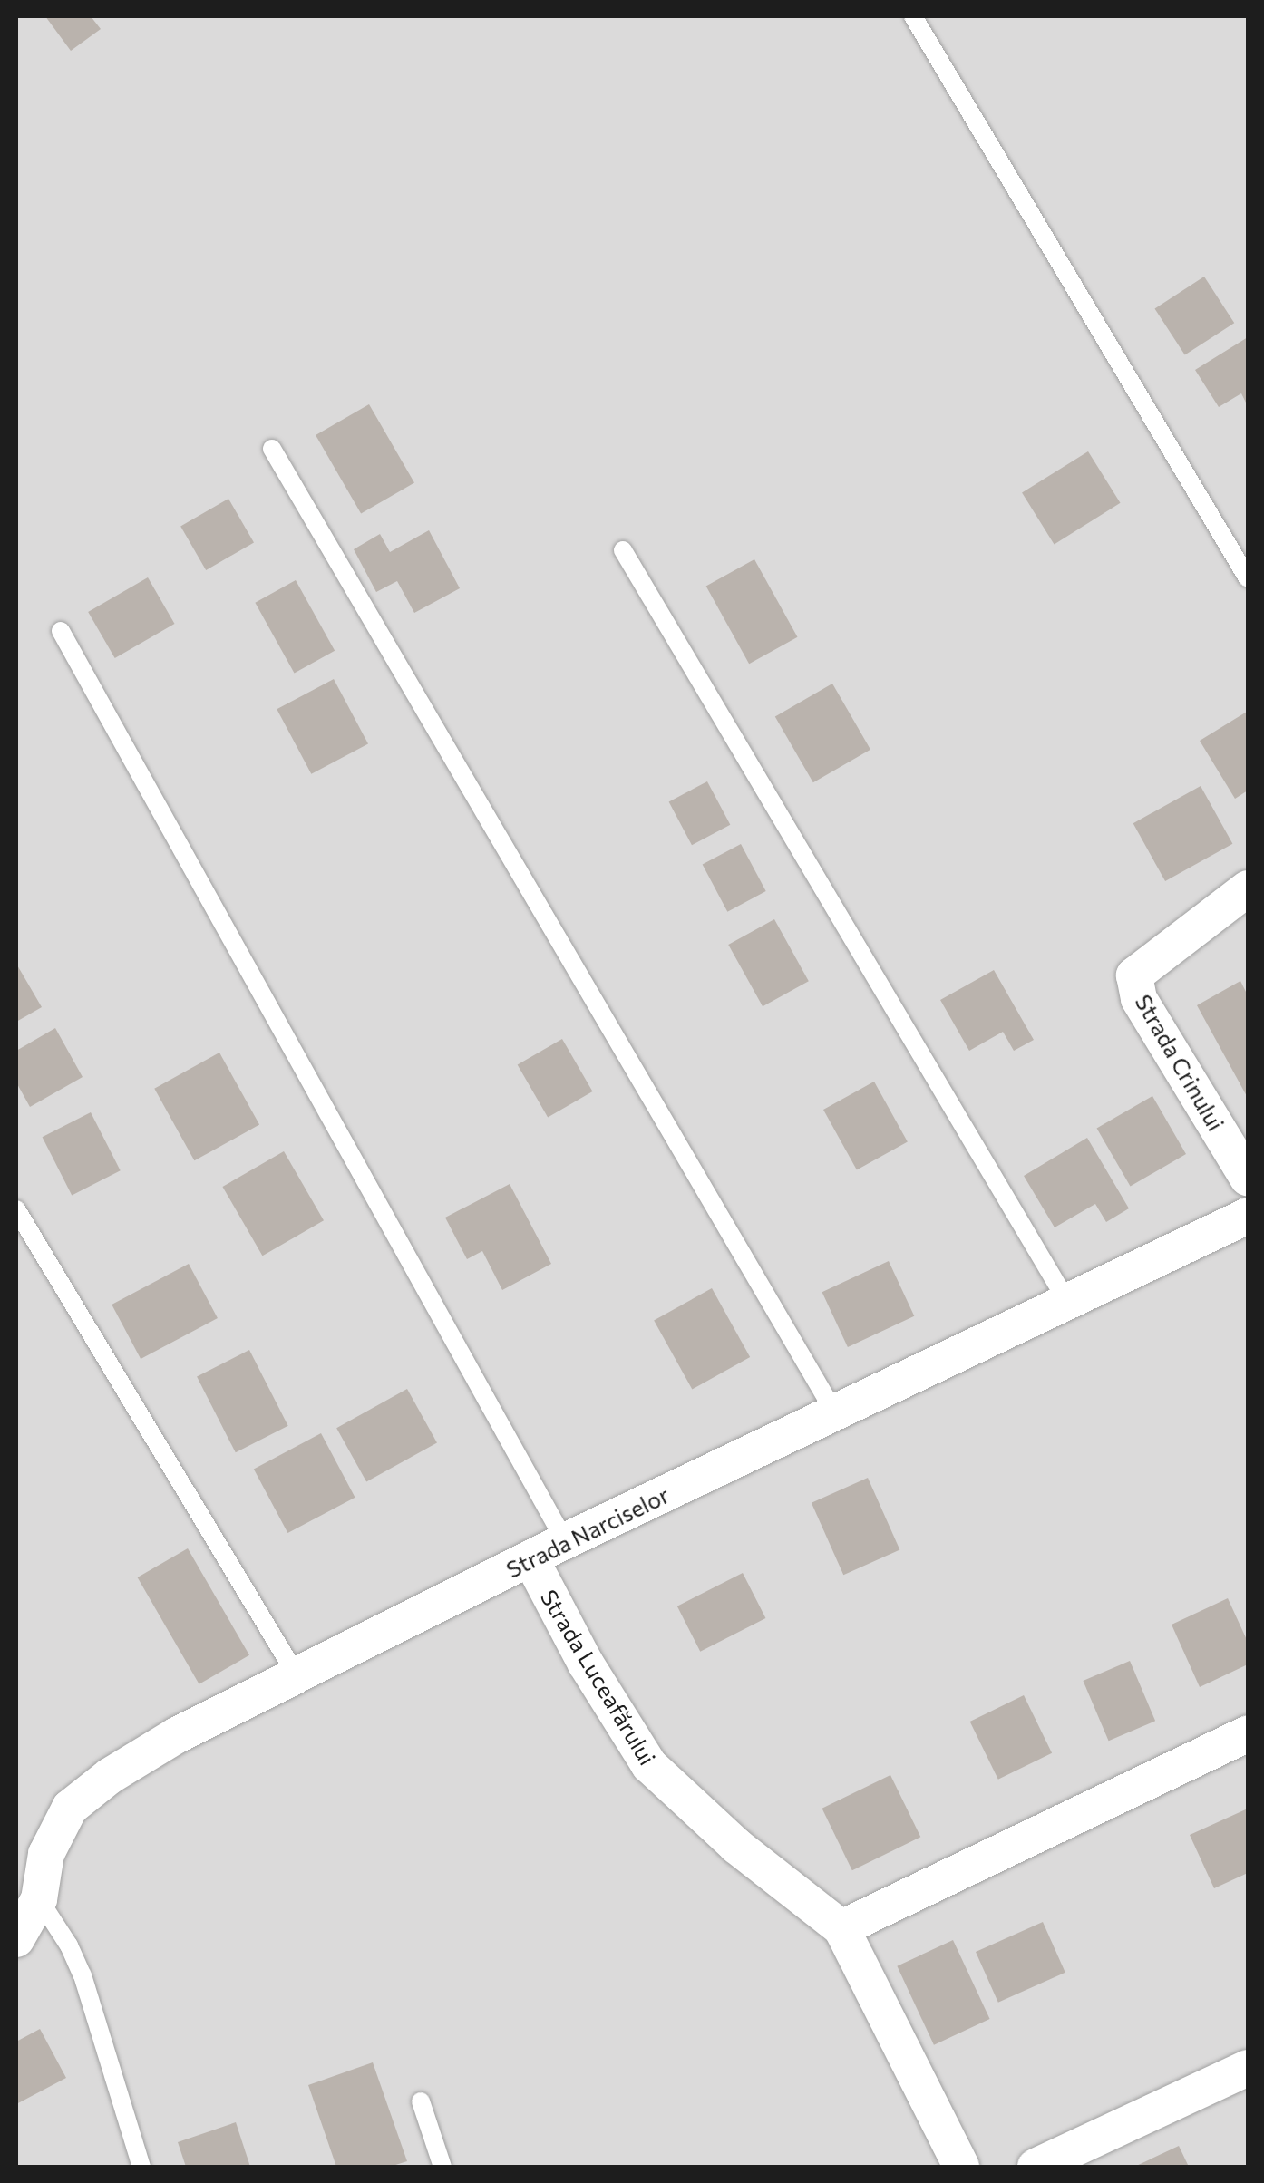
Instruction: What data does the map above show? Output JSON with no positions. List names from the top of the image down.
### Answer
{
  "streets": {
    "street": ["Strada Crinului", "Strada Narciselor", "Strada Luceafărului"]
  },
  "crossings": [
    ["Strada Narciselor", "Strada Luceafărului"]
  ]
}
